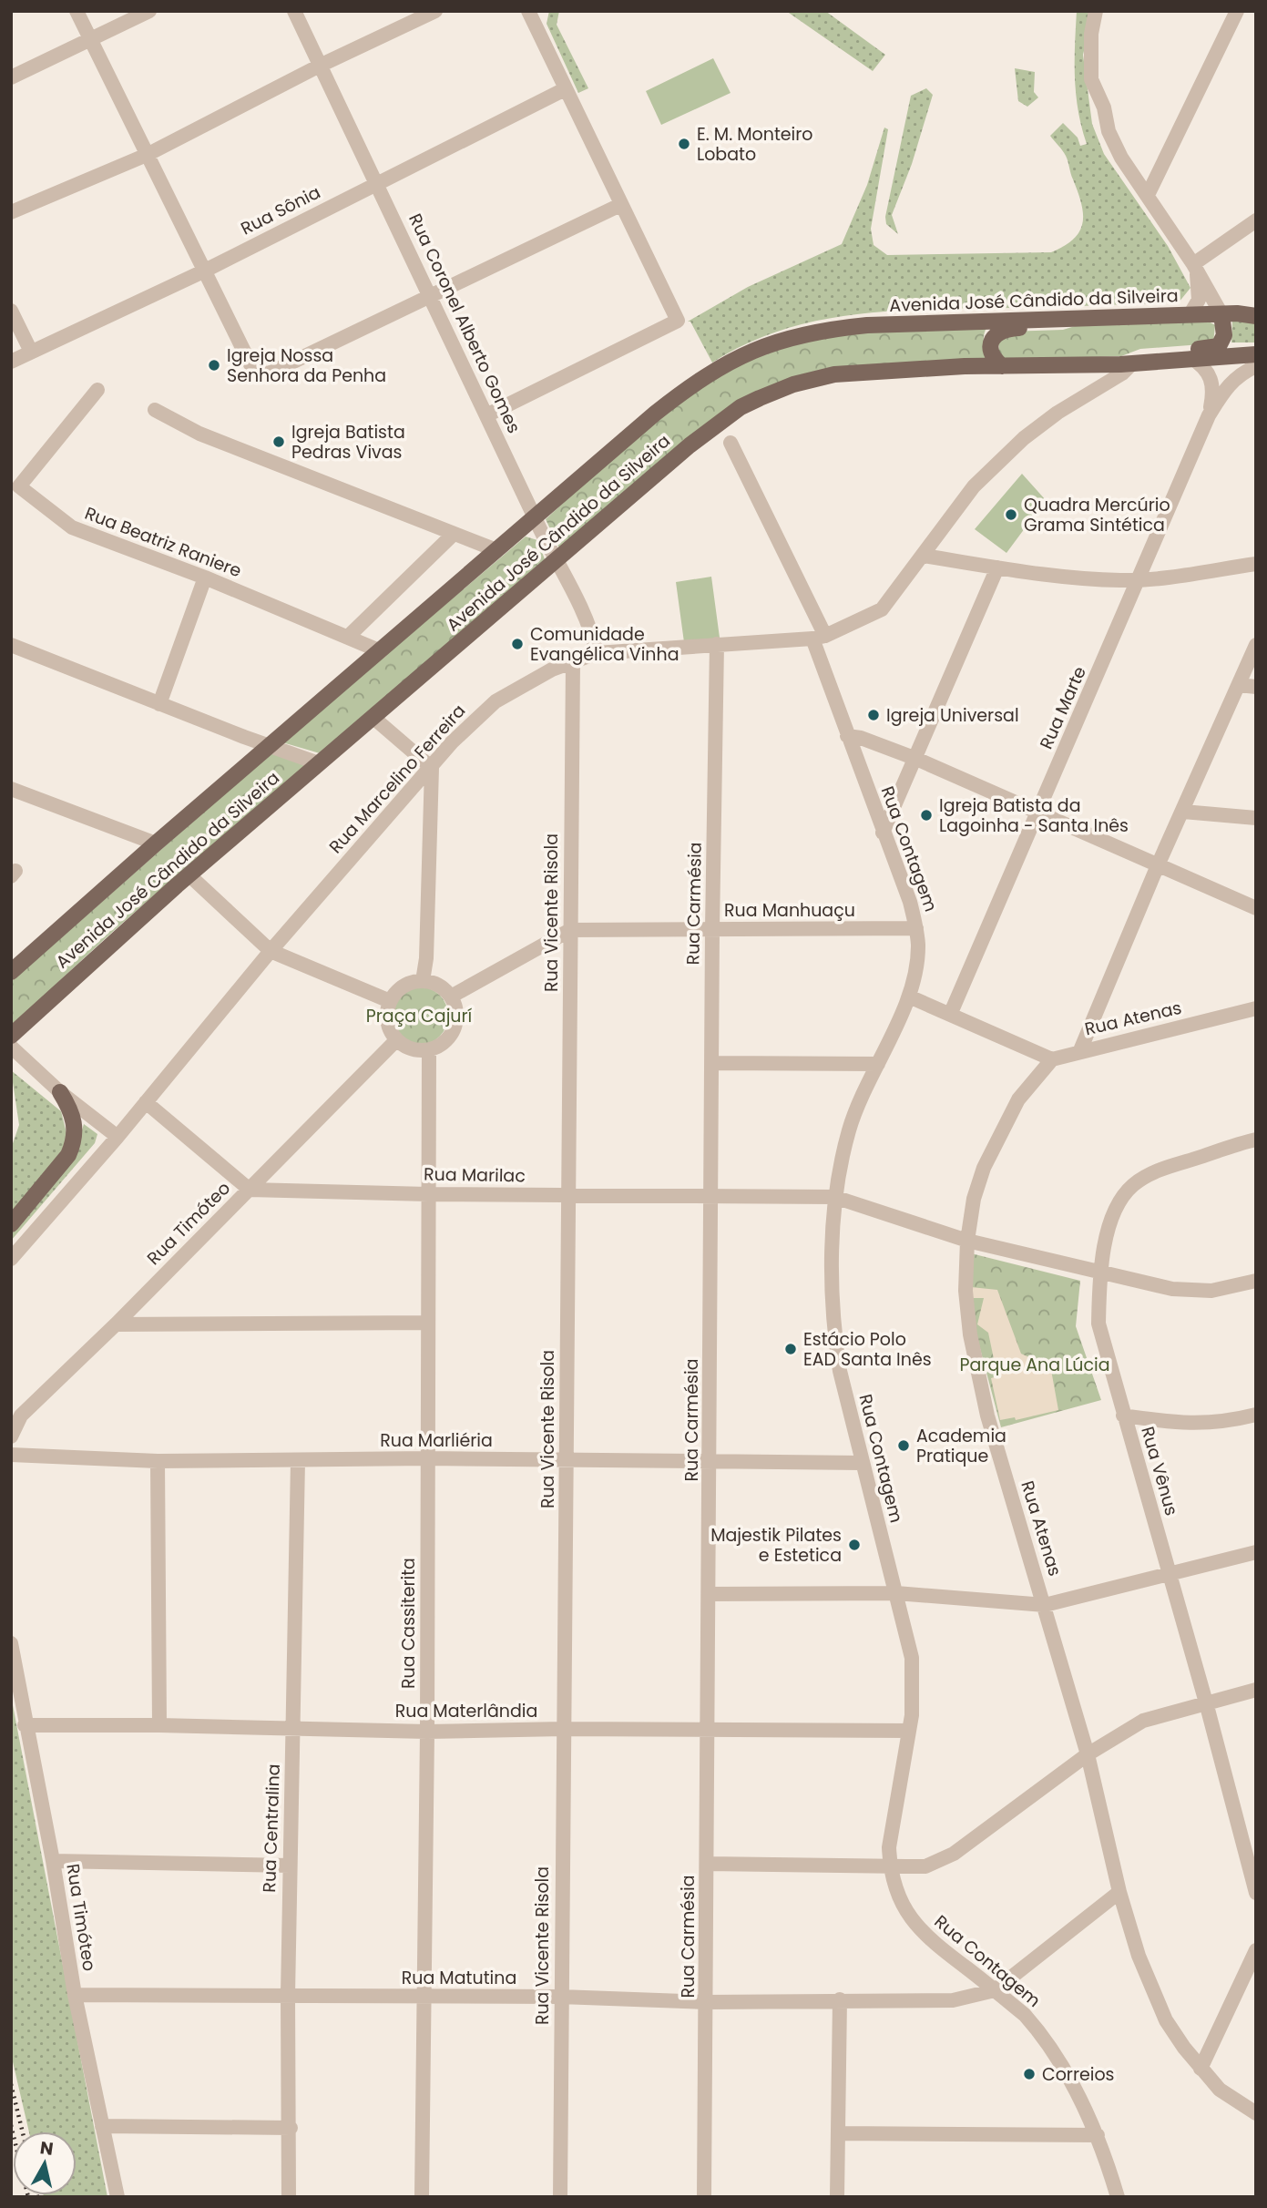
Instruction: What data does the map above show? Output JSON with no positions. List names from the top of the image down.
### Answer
{
  "streets": {
    "main road": ["Avenida José Cândido da Silveira"],
    "street": [
      "Rua Sônia",
      "Rua Coronel Alberto Gomes",
      "Rua Beatriz Raniere",
      "Rua Marte",
      "Rua Marcelino Ferreira",
      "Rua Contagem",
      "Rua Carmésia",
      "Rua Manhuaçu",
      "Rua Vicente Risola",
      "Rua Atenas",
      "Rua Marilac",
      "Rua Timóteo",
      "Rua Marliéria",
      "Rua Vênus",
      "Rua Cassiterita",
      "Rua Materlândia",
      "Rua Centralina",
      "Rua Matutina"
    ]
  },
  "crossings": [
    ["Rua Sônia", "Rua Coronel Alberto Gomes"],
    ["Avenida José Cândido da Silveira", "Rua Coronel Alberto Gomes"],
    ["Avenida José Cândido da Silveira", "Rua Beatriz Raniere"],
    ["Avenida José Cândido da Silveira", "Rua Marte"],
    ["Avenida José Cândido da Silveira", "Rua Marcelino Ferreira"],
    ["Rua Coronel Alberto Gomes", "Rua Marcelino Ferreira"],
    ["Rua Marcelino Ferreira", "Rua Contagem"],
    ["Rua Marcelino Ferreira", "Rua Carmésia"],
    ["Rua Marcelino Ferreira", "Rua Vicente Risola"],
    ["Rua Contagem", "Rua Manhuaçu"],
    ["Rua Contagem", "Rua Marilac"],
    ["Rua Contagem", "Rua Marliéria"],
    ["Rua Contagem", "Rua Materlândia"],
    ["Rua Contagem", "Rua Matutina"],
    ["Rua Carmésia", "Rua Manhuaçu"],
    ["Rua Carmésia", "Rua Marilac"],
    ["Rua Carmésia", "Rua Marliéria"],
    ["Rua Carmésia", "Rua Materlândia"],
    ["Rua Carmésia", "Rua Matutina"],
    ["Rua Manhuaçu", "Rua Vicente Risola"],
    ["Rua Manhuaçu", "Rua Timóteo"],
    ["Rua Manhuaçu", "Rua Cassiterita"],
    ["Rua Vicente Risola", "Rua Marilac"],
    ["Rua Vicente Risola", "Rua Marliéria"],
    ["Rua Vicente Risola", "Rua Materlândia"],
    ["Rua Vicente Risola", "Rua Matutina"],
    ["Rua Atenas", "Rua Marilac"],
    ["Rua Marilac", "Rua Timóteo"],
    ["Rua Marilac", "Rua Vênus"],
    ["Rua Marilac", "Rua Cassiterita"],
    ["Rua Timóteo", "Rua Cassiterita"],
    ["Rua Timóteo", "Rua Materlândia"],
    ["Rua Timóteo", "Rua Matutina"],
    ["Rua Marliéria", "Rua Cassiterita"],
    ["Rua Marliéria", "Rua Centralina"],
    ["Rua Cassiterita", "Rua Materlândia"],
    ["Rua Cassiterita", "Rua Matutina"],
    ["Rua Materlândia", "Rua Centralina"],
    ["Rua Centralina", "Rua Matutina"]
  ],
  "parks": ["Praça Cajurí", "Parque Ana Lúcia"],
  "places": [
    "E. M. Monteiro Lobato",
    "Igreja Nossa Senhora da Penha",
    "Igreja Batista Pedras Vivas",
    "Quadra Mercúrio Grama Sintética",
    "Comunidade Evangélica Vinha",
    "Igreja Universal",
    "Igreja Batista da Lagoinha - Santa Inês",
    "Estácio Polo EAD Santa Inês",
    "Academia Pratique",
    "Majestik Pilates e Estetica",
    "Correios"
  ],
  "north": "top"
}
